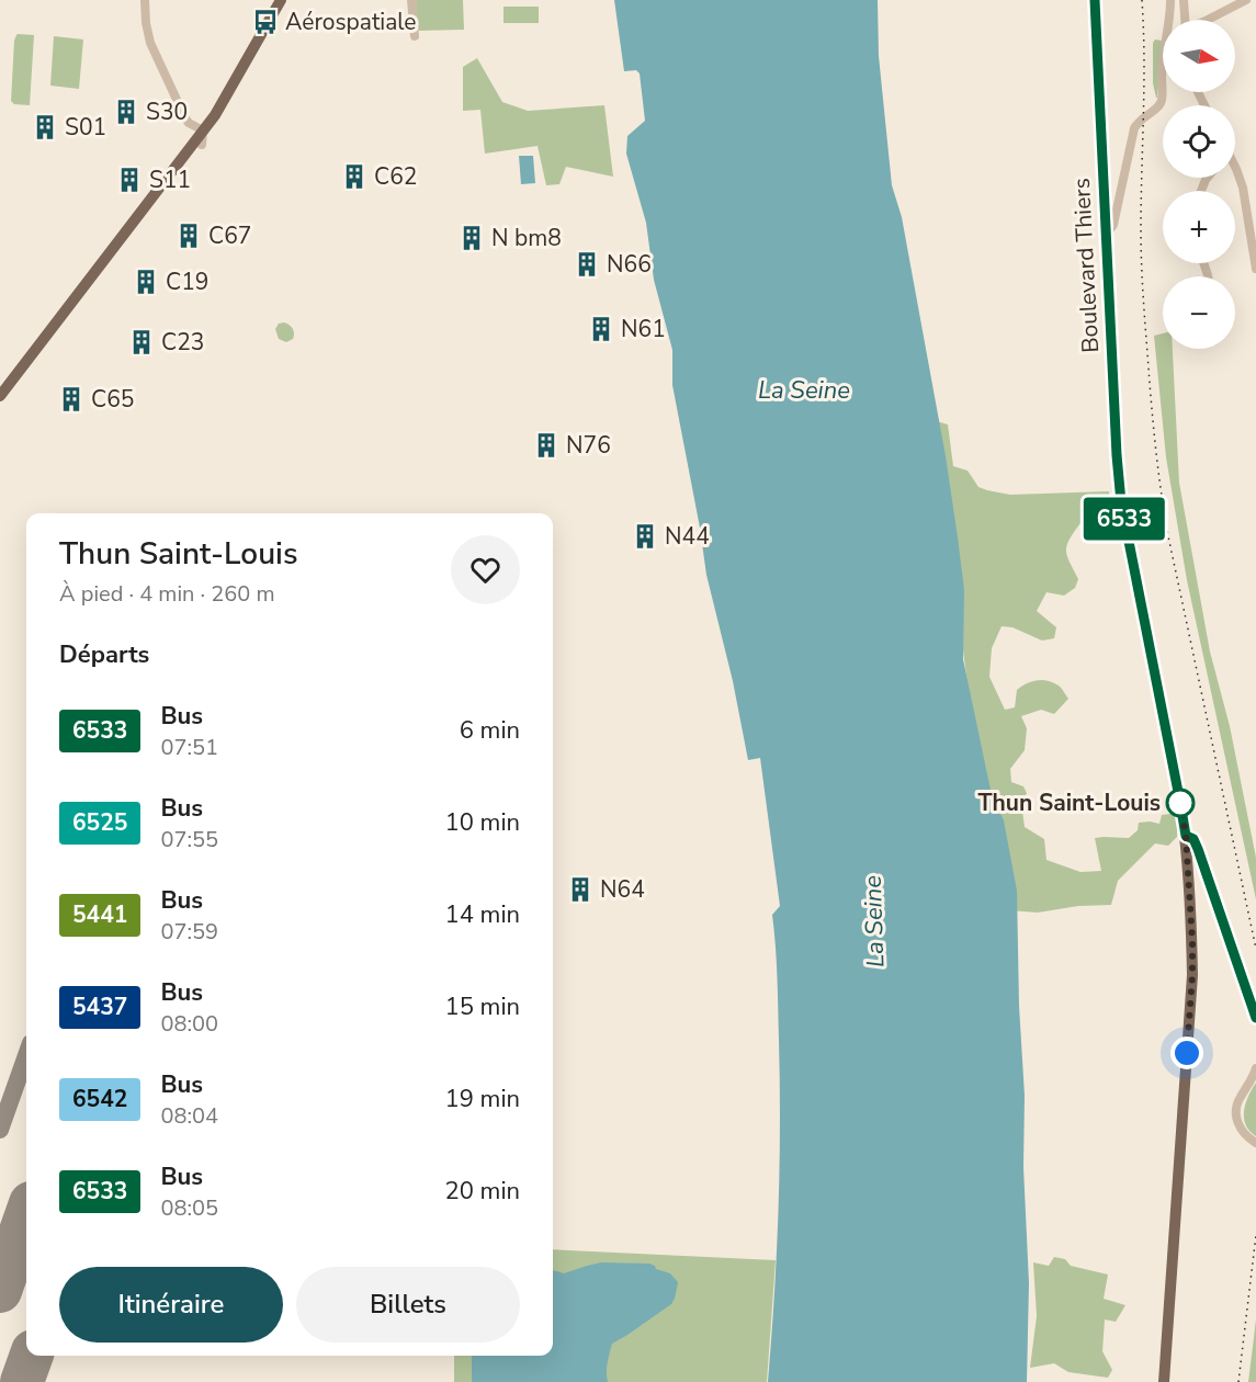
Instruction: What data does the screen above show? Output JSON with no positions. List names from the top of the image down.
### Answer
{
  "streets": {
    "main road": ["Boulevard Thiers"]
  },
  "water": ["La Seine"],
  "places": {
    "bus stop": ["Aérospatiale"],
    "building": [
      "S30",
      "S01",
      "C62",
      "S11",
      "C67",
      "N bm8",
      "N66",
      "C19",
      "N61",
      "C23",
      "C65",
      "N76",
      "N44",
      "N64"
    ],
    "other": ["Thun Saint-Louis"]
  },
  "lines": ["bus line 6533"],
  "north": "right",
  "page": {
    "on_map": "6533",
    "map_buttons": ["+", "−"],
    "heading": [
      ["Thun Saint-Louis", "À pied · 4 min · 260 m"],
      "Départs"
    ],
    "list": [
      {
        "mark": "6533",
        "name": "Bus",
        "note": "07:51",
        "value": "6 min"
      },
      {
        "mark": "6525",
        "name": "Bus",
        "note": "07:55",
        "value": "10 min"
      },
      {
        "mark": "5441",
        "name": "Bus",
        "note": "07:59",
        "value": "14 min"
      },
      {
        "mark": "5437",
        "name": "Bus",
        "note": "08:00",
        "value": "15 min"
      },
      {
        "mark": "6542",
        "name": "Bus",
        "note": "08:04",
        "value": "19 min"
      },
      {
        "mark": "6533",
        "name": "Bus",
        "note": "08:05",
        "value": "20 min"
      }
    ],
    "buttons": ["Itinéraire", "Billets"]
  }
}
